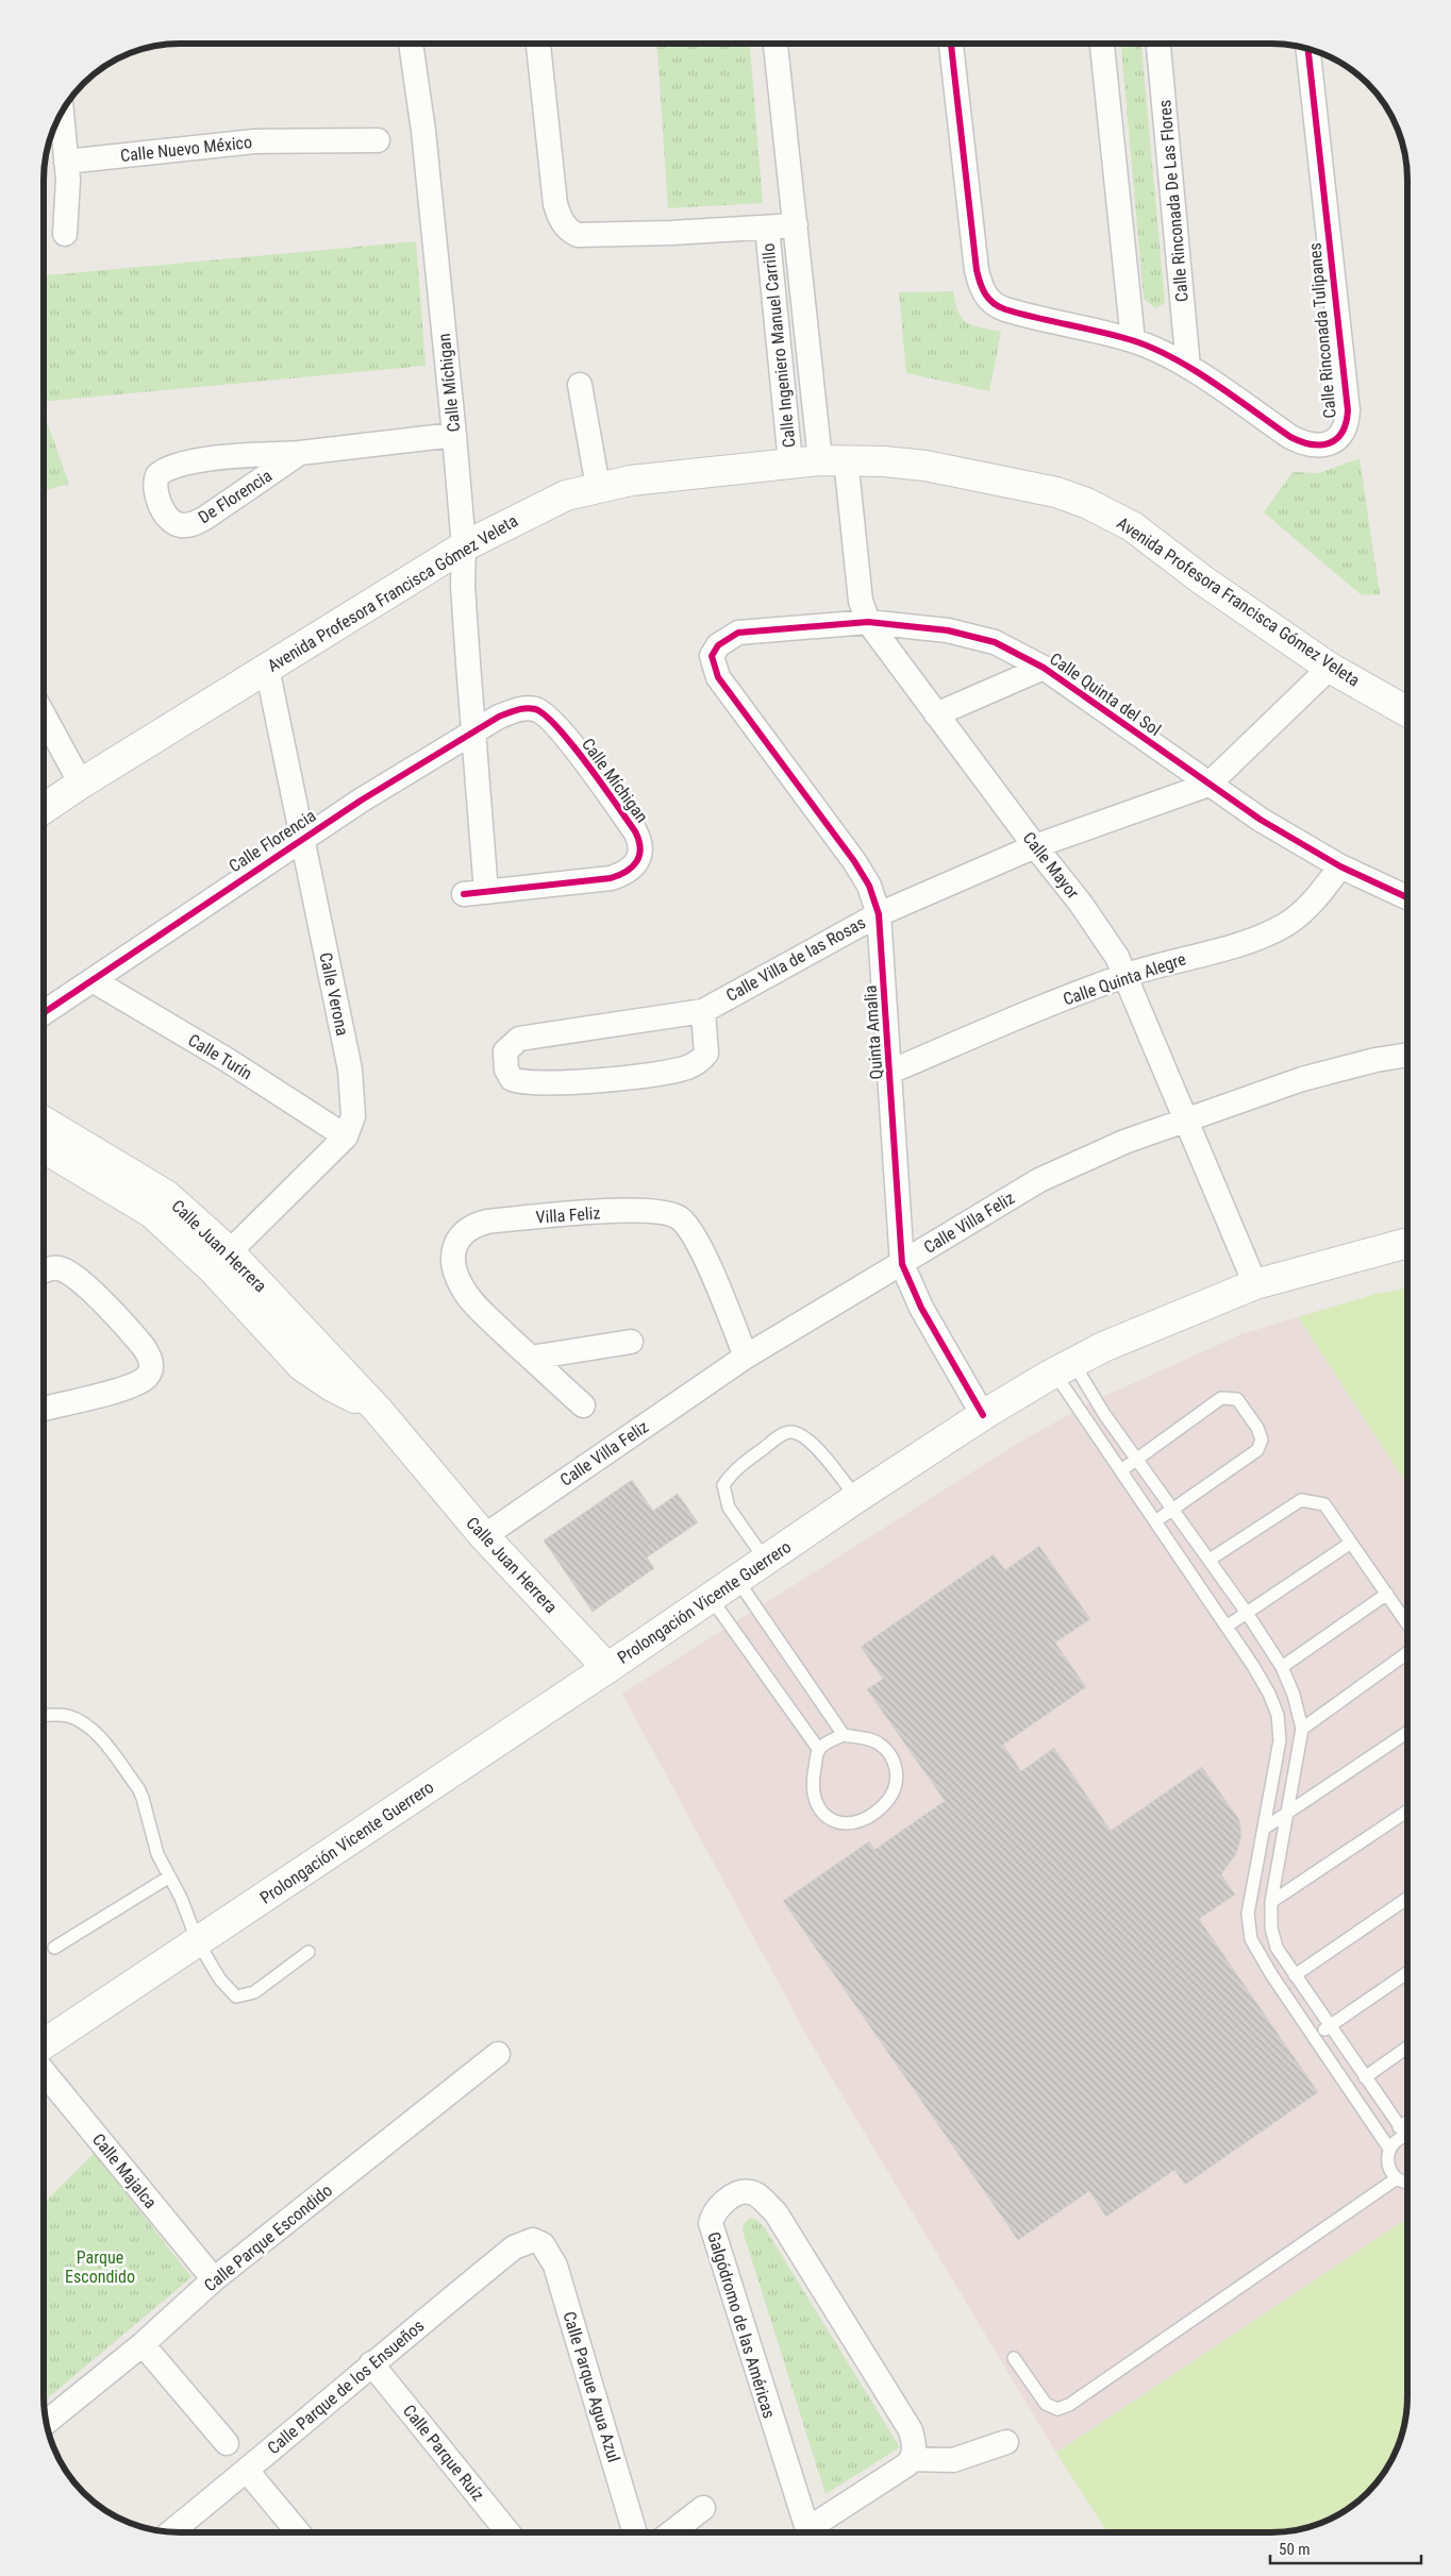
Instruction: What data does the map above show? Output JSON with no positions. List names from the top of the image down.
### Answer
{
  "streets": {
    "street": [
      "Calle Nuevo México",
      "Calle Rinconada De Las Flores",
      "Calle Rinconada Tulipanes",
      "Calle Ingeniero Manuel Carrillo",
      "Calle Míchigan",
      "De Florencia",
      "Avenida Profesora Francisca Gómez Veleta",
      "Calle Quinta del Sol",
      "Calle Florencia",
      "Calle Mayor",
      "Calle Villa de las Rosas",
      "Calle Quinta Alegre",
      "Calle Verona",
      "Quinta Amalia",
      "Calle Turín",
      "Villa Feliz",
      "Calle Villa Feliz",
      "Calle Juan Herrera",
      "Prolongación Vicente Guerrero",
      "Calle Majalca",
      "Calle Parque Escondido",
      "Galgódromo de las Américas",
      "Calle Parque de los Ensueños",
      "Calle Parque Agua Azul",
      "Calle Parque Ruíz"
    ]
  },
  "crossings": [
    ["Calle Rinconada De Las Flores", "Calle Rinconada Tulipanes"],
    ["Calle Ingeniero Manuel Carrillo", "Avenida Profesora Francisca Gómez Veleta"],
    ["Calle Ingeniero Manuel Carrillo", "Calle Mayor"],
    ["Calle Míchigan", "De Florencia"],
    ["Calle Míchigan", "Avenida Profesora Francisca Gómez Veleta"],
    ["Calle Míchigan", "Calle Florencia"],
    ["Avenida Profesora Francisca Gómez Veleta", "Calle Mayor"],
    ["Avenida Profesora Francisca Gómez Veleta", "Calle Villa de las Rosas"],
    ["Avenida Profesora Francisca Gómez Veleta", "Calle Verona"],
    ["Calle Quinta del Sol", "Calle Mayor"],
    ["Calle Quinta del Sol", "Calle Villa de las Rosas"],
    ["Calle Quinta del Sol", "Calle Quinta Alegre"],
    ["Calle Quinta del Sol", "Quinta Amalia"],
    ["Calle Florencia", "Calle Verona"],
    ["Calle Florencia", "Calle Turín"],
    ["Calle Mayor", "Calle Villa de las Rosas"],
    ["Calle Mayor", "Calle Quinta Alegre"],
    ["Calle Mayor", "Calle Villa Feliz"],
    ["Calle Mayor", "Prolongación Vicente Guerrero"],
    ["Calle Villa de las Rosas", "Quinta Amalia"],
    ["Calle Quinta Alegre", "Quinta Amalia"],
    ["Calle Verona", "Calle Turín"],
    ["Quinta Amalia", "Calle Villa Feliz"],
    ["Quinta Amalia", "Prolongación Vicente Guerrero"],
    ["Villa Feliz", "Calle Villa Feliz"],
    ["Calle Villa Feliz", "Calle Juan Herrera"],
    ["Calle Juan Herrera", "Prolongación Vicente Guerrero"],
    ["Calle Majalca", "Calle Parque Escondido"],
    ["Calle Parque de los Ensueños", "Calle Parque Agua Azul"],
    ["Calle Parque de los Ensueños", "Calle Parque Ruíz"]
  ],
  "parks": ["Parque Escondido"],
  "scale_bar": "50 m"
}
